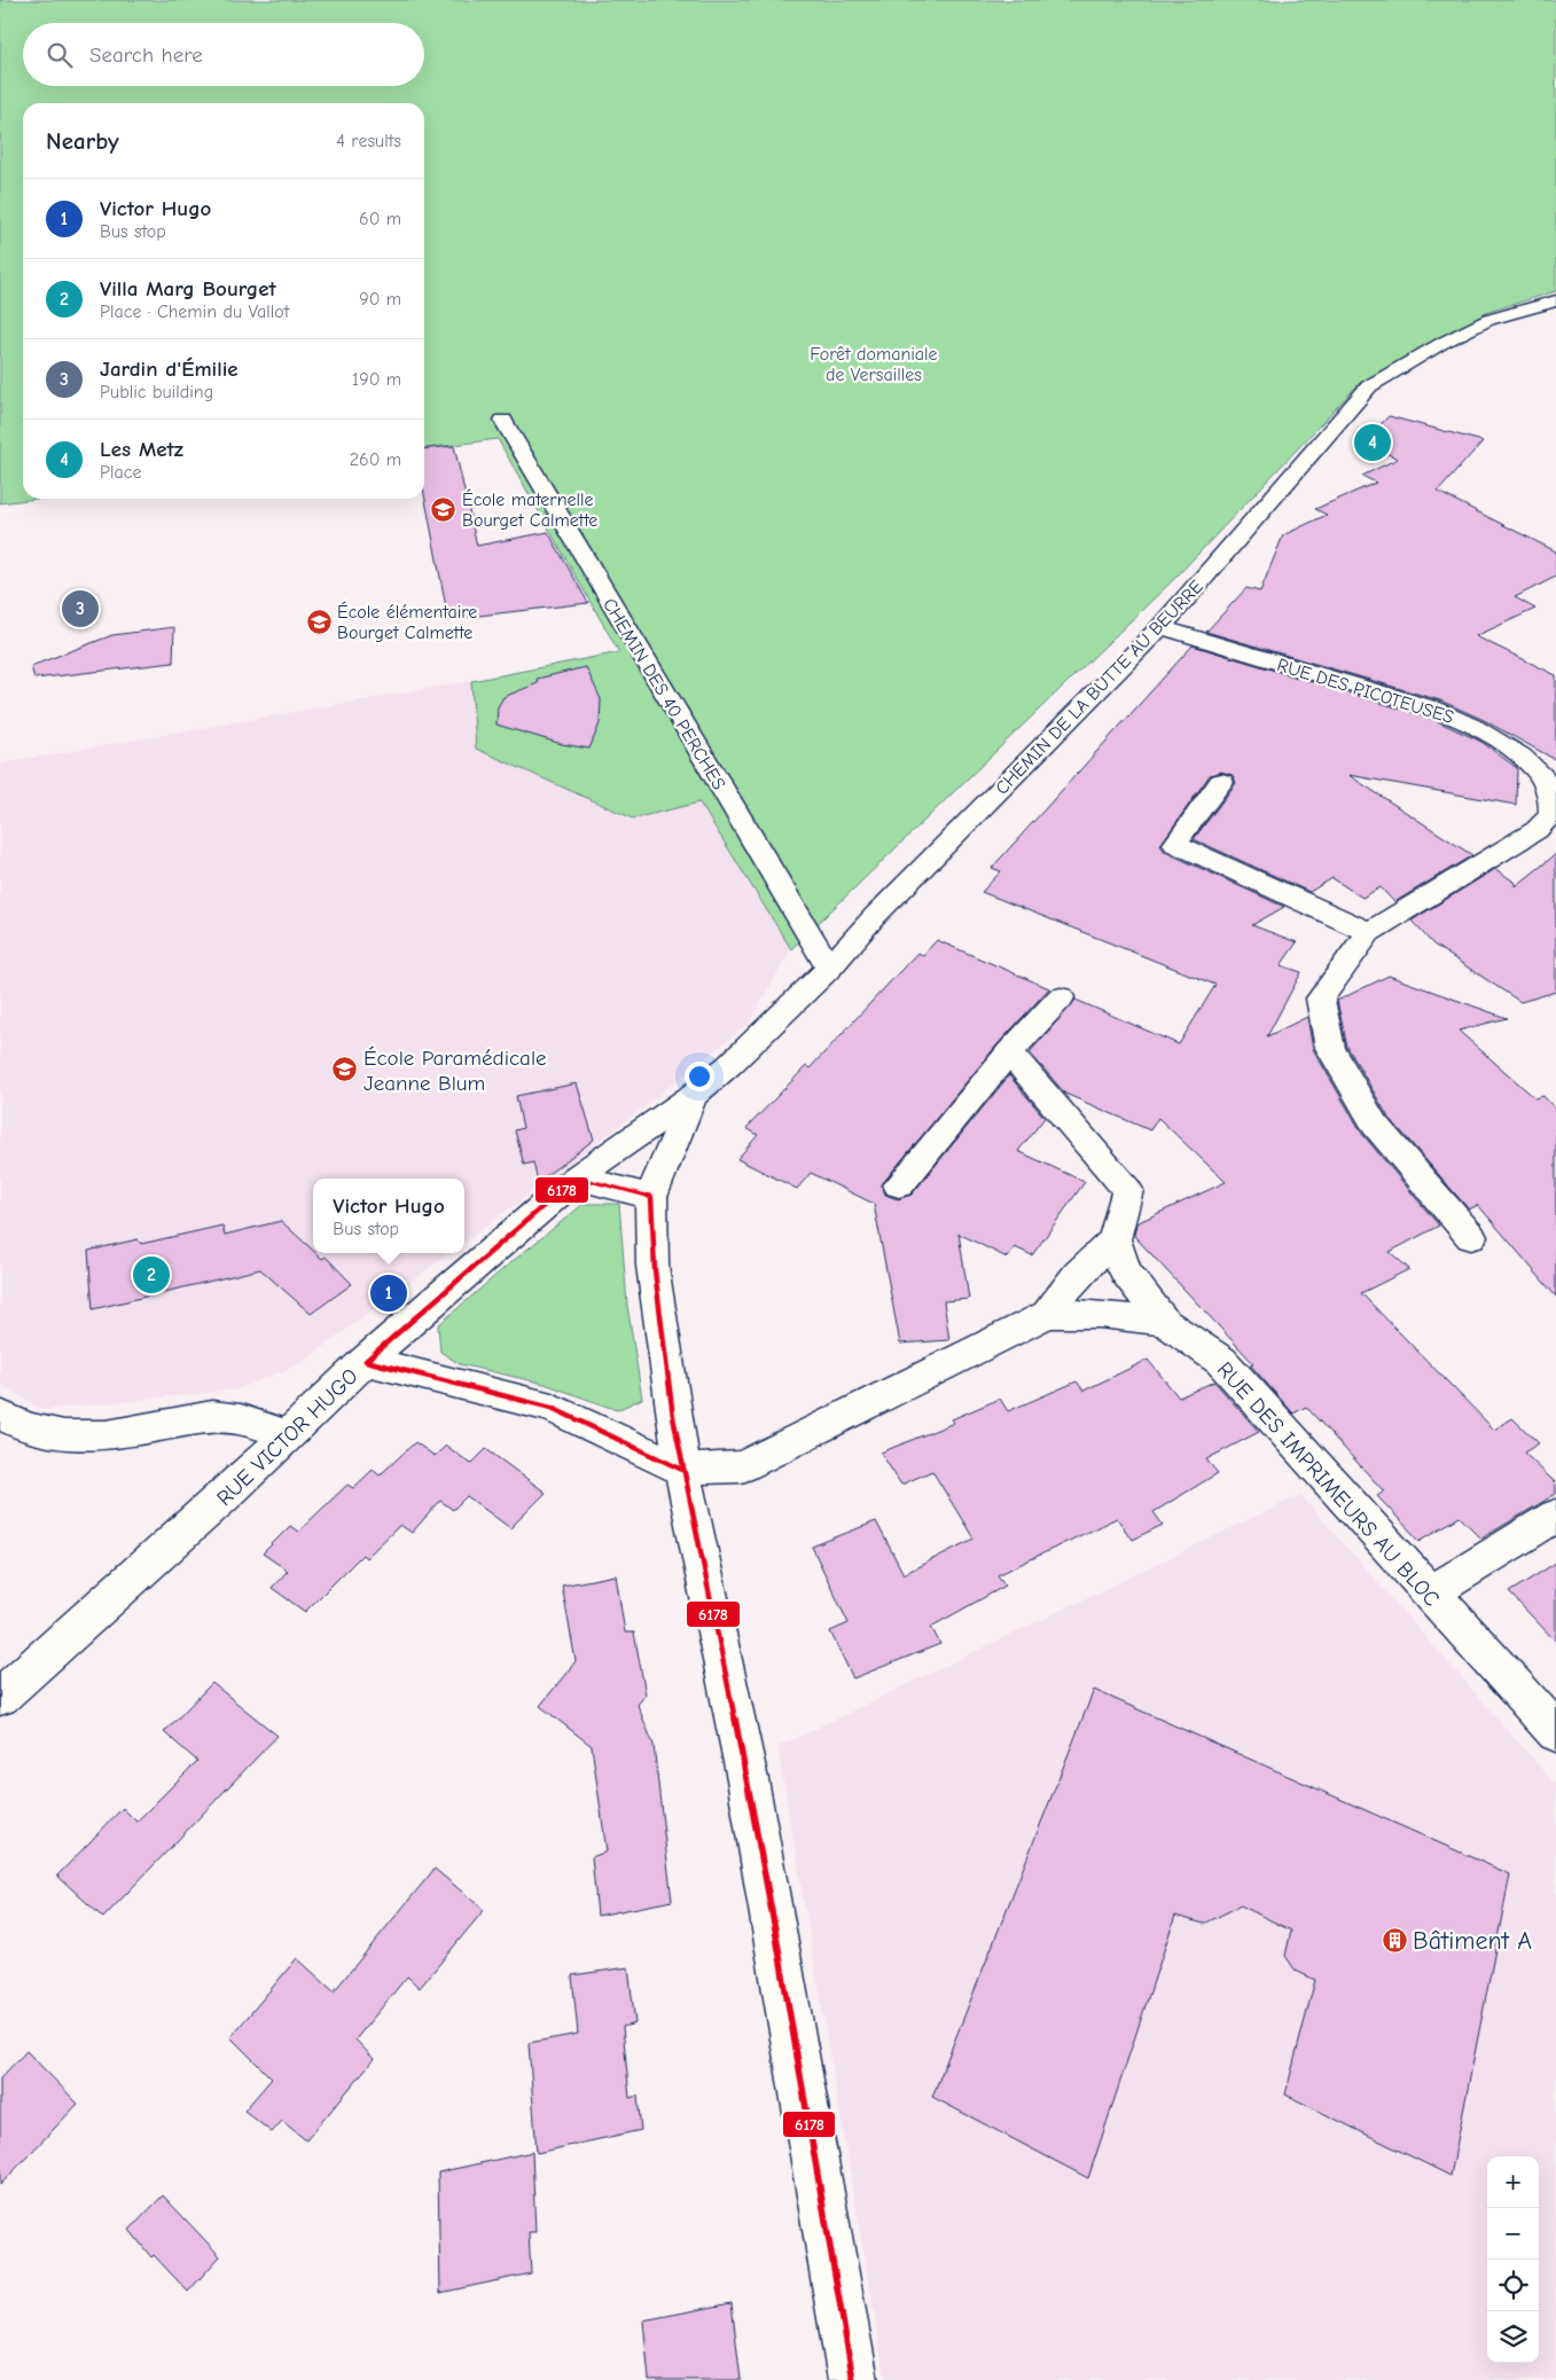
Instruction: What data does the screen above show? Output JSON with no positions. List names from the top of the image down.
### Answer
{
  "streets": {
    "street": [
      "CHEMIN DE LA BUTTE AU BEURRE",
      "RUE DES PICOTEUSES",
      "CHEMIN DES 40 PERCHES",
      "RUE VICTOR HUGO",
      "RUE DES IMPRIMEURS AU BLOC"
    ]
  },
  "crossings": [
    ["CHEMIN DE LA BUTTE AU BEURRE", "RUE DES PICOTEUSES"],
    ["CHEMIN DE LA BUTTE AU BEURRE", "CHEMIN DES 40 PERCHES"],
    ["CHEMIN DE LA BUTTE AU BEURRE", "RUE VICTOR HUGO"]
  ],
  "parks": ["Forêt domaniale de Versailles"],
  "places": {
    "school or university": ["École maternelle Bourget Calmette", "École élémentaire Bourget Calmette", "École Paramédicale Jeanne Blum"],
    "building": ["Bâtiment A"]
  },
  "lines": ["transit line 6178"],
  "page": {
    "search": "Search here",
    "heading": ["Nearby", "4 results"],
    "list": [
      {
        "mark": "1",
        "name": "Victor Hugo",
        "note": "Bus stop",
        "value": "60 m"
      },
      {
        "mark": "2",
        "name": "Villa Marg Bourget",
        "note": "Place · Chemin du Vallot",
        "value": "90 m"
      },
      {
        "mark": "3",
        "name": "Jardin d'Émilie",
        "note": "Public building",
        "value": "190 m"
      },
      {
        "mark": "4",
        "name": "Les Metz",
        "note": "Place",
        "value": "260 m"
      }
    ],
    "pins": [
      "4",
      "3",
      "2",
      "1"
    ],
    "popup": ["Victor Hugo", "Bus stop"],
    "map_buttons": ["+", "−"]
  }
}
